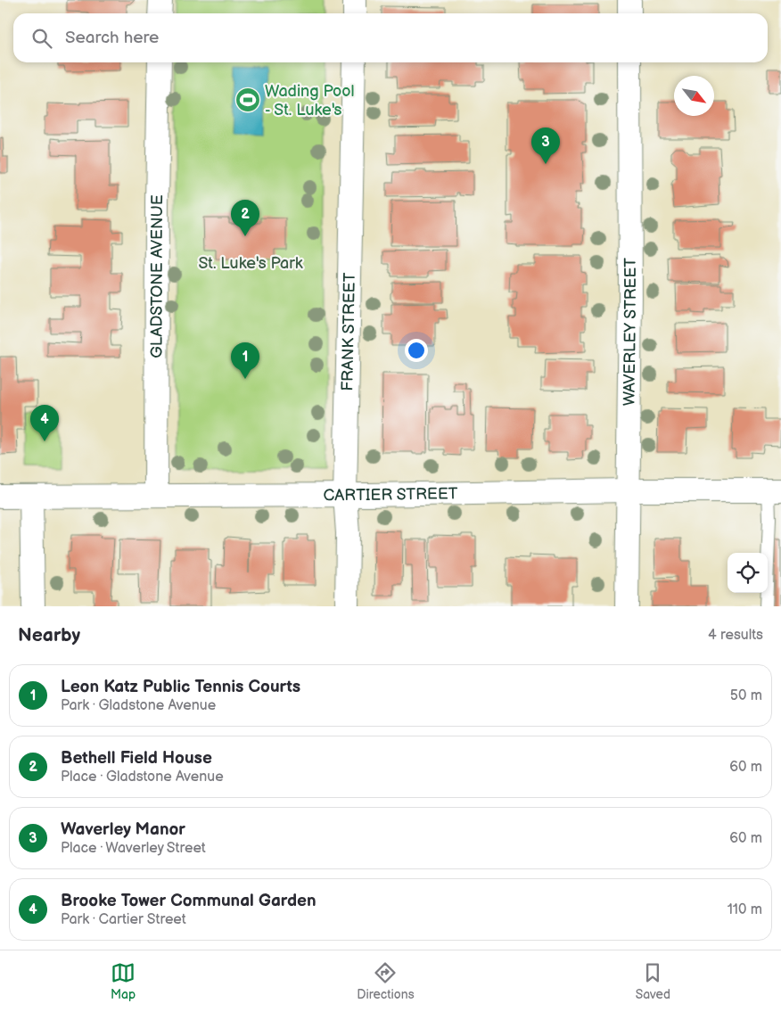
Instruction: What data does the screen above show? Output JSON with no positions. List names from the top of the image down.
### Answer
{
  "streets": {
    "street": [
      "GLADSTONE AVENUE",
      "FRANK STREET",
      "WAVERLEY STREET",
      "CARTIER STREET"
    ]
  },
  "crossings": [
    ["GLADSTONE AVENUE", "CARTIER STREET"],
    ["FRANK STREET", "CARTIER STREET"],
    ["WAVERLEY STREET", "CARTIER STREET"]
  ],
  "parks": ["St. Luke's Park"],
  "places": {
    "sports": ["Wading Pool - St. Luke's"]
  },
  "north": "bottom right",
  "page": {
    "search": "Search here",
    "pins": [
      "3",
      "2",
      "1",
      "4"
    ],
    "heading": ["Nearby", "4 results"],
    "list": [
      {
        "mark": "1",
        "name": "Leon Katz Public Tennis Courts",
        "note": "Park · Gladstone Avenue",
        "value": "50 m"
      },
      {
        "mark": "2",
        "name": "Bethell Field House",
        "note": "Place · Gladstone Avenue",
        "value": "60 m"
      },
      {
        "mark": "3",
        "name": "Waverley Manor",
        "note": "Place · Waverley Street",
        "value": "60 m"
      },
      {
        "mark": "4",
        "name": "Brooke Tower Communal Garden",
        "note": "Park · Cartier Street",
        "value": "110 m"
      }
    ],
    "nav": ["Map", "Directions", "Saved"]
  }
}
